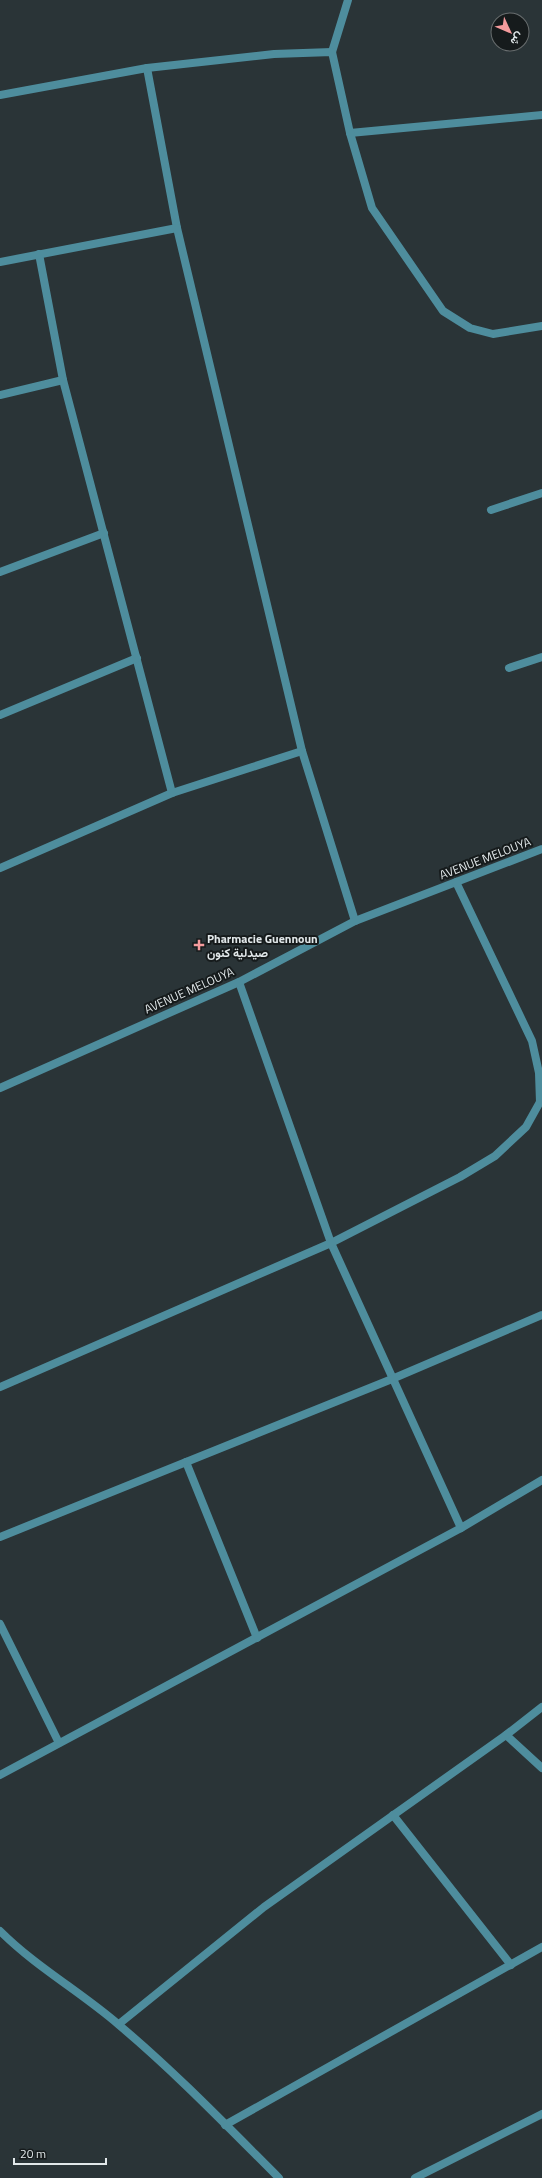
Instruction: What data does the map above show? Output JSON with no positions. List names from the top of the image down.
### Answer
{
  "streets": {
    "street": ["AVENUE MELOUYA"]
  },
  "places": {
    "health": ["Pharmacie Guennoun صيدلية كنون"]
  },
  "scale_bar": "20 m",
  "north": "bottom right"
}
